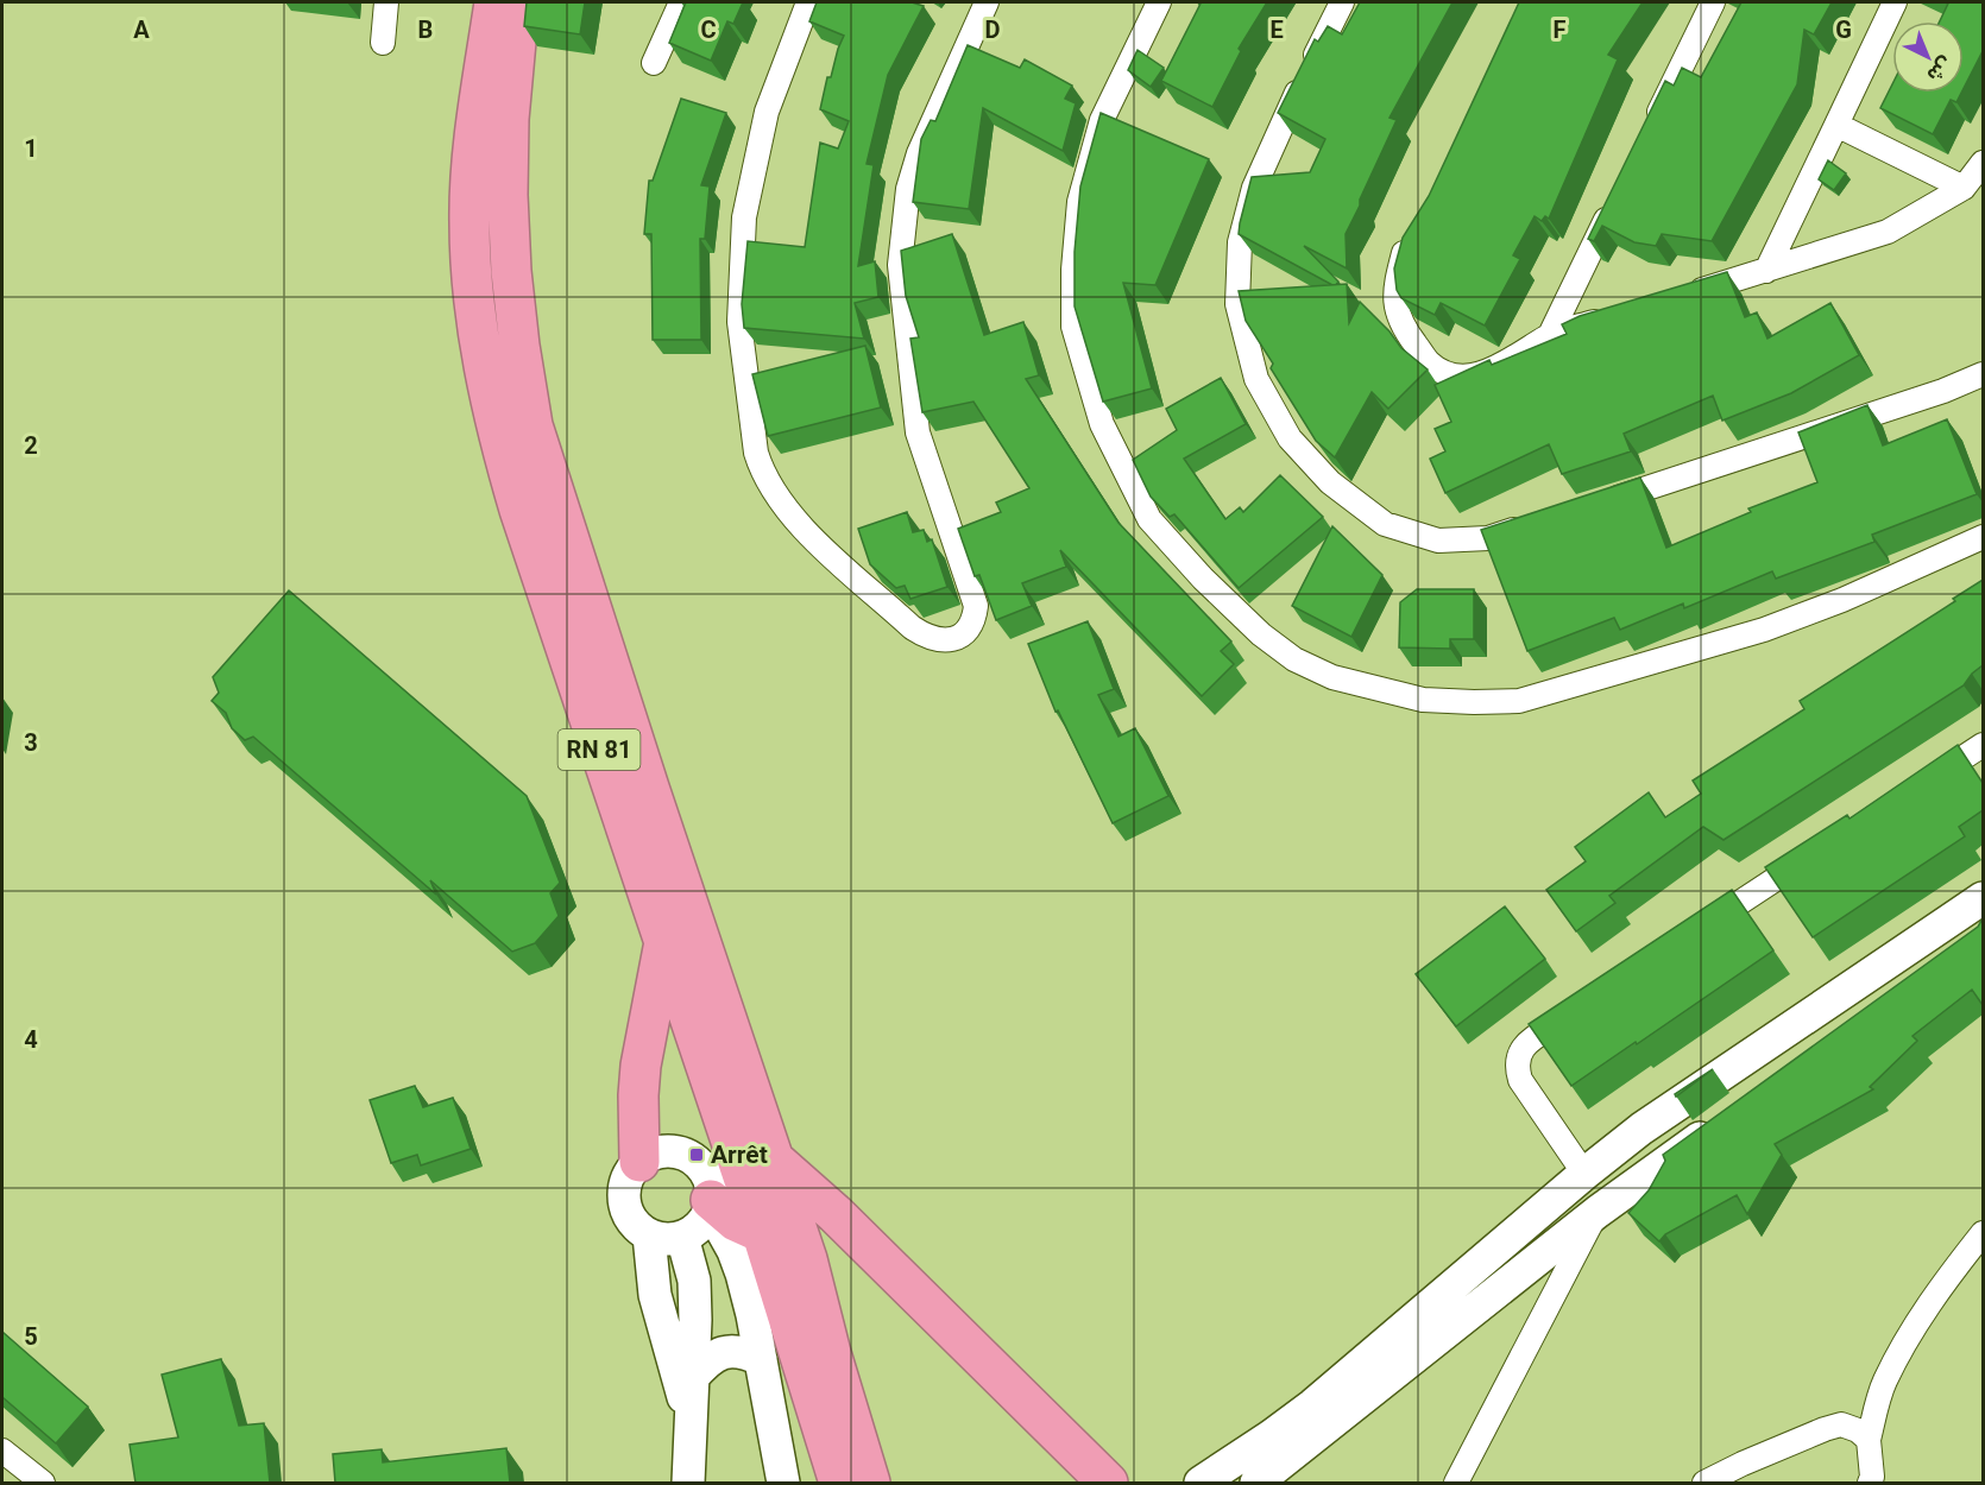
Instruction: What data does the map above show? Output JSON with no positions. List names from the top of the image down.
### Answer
{
  "streets": {
    "highway": ["RN 81"]
  },
  "places": {
    "transit": ["Arrêt"]
  },
  "north": "bottom right",
  "grid": {
    "columns": [
      "A",
      "B",
      "C",
      "D",
      "E",
      "F",
      "G"
    ],
    "rows": [
      "1",
      "2",
      "3",
      "4",
      "5"
    ]
  }
}
